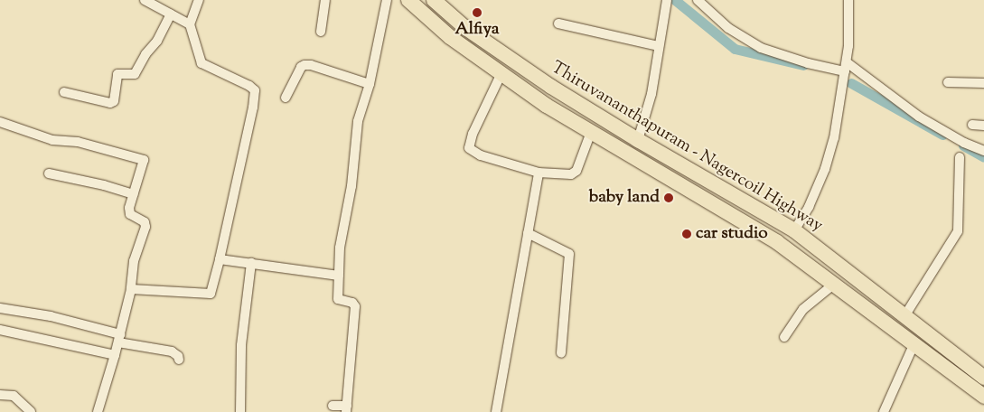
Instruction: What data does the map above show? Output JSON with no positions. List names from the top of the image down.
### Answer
{
  "streets": {
    "main road": ["Thiruvananthapuram - Nagercoil Highway"]
  },
  "places": ["Alfiya", "baby land", "car studio"]
}
